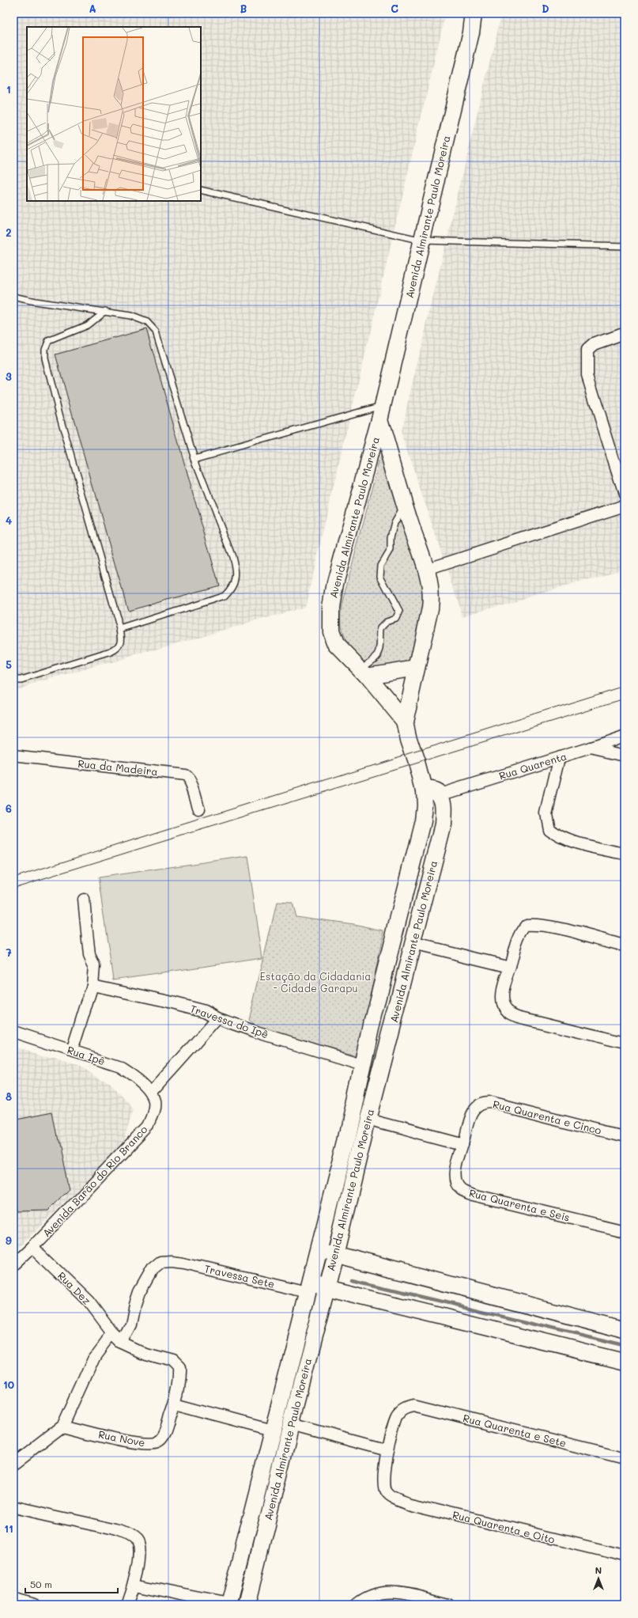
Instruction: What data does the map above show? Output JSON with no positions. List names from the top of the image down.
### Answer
{
  "streets": {
    "main road": ["Avenida Almirante Paulo Moreira"],
    "street": [
      "Rua Quarenta",
      "Rua da Madeira",
      "Travessa do Ipê",
      "Rua Ipê",
      "Rua Quarenta e Cinco",
      "Avenida Barão do Rio Branco",
      "Rua Quarenta e Seis",
      "Travessa Sete",
      "Rua Dez",
      "Rua Quarenta e Sete",
      "Rua Nove",
      "Rua Quarenta e Oito"
    ]
  },
  "crossings": [
    ["Avenida Almirante Paulo Moreira", "Rua Quarenta"],
    ["Avenida Almirante Paulo Moreira", "Travessa do Ipê"],
    ["Avenida Almirante Paulo Moreira", "Travessa Sete"],
    ["Rua Ipê", "Avenida Barão do Rio Branco"],
    ["Rua Quarenta e Cinco", "Rua Quarenta e Seis"],
    ["Avenida Barão do Rio Branco", "Rua Dez"],
    ["Travessa Sete", "Rua Dez"],
    ["Rua Dez", "Rua Nove"],
    ["Rua Quarenta e Sete", "Rua Quarenta e Oito"]
  ],
  "parks": ["Estação da Cidadania - Cidade Garapu"],
  "scale_bar": "50 m",
  "north": "top",
  "grid": {
    "columns": [
      "A",
      "B",
      "C",
      "D"
    ],
    "rows": [
      "1",
      "2",
      "3",
      "4",
      "5",
      "6",
      "7",
      "8",
      "9",
      "10",
      "11"
    ]
  }
}
